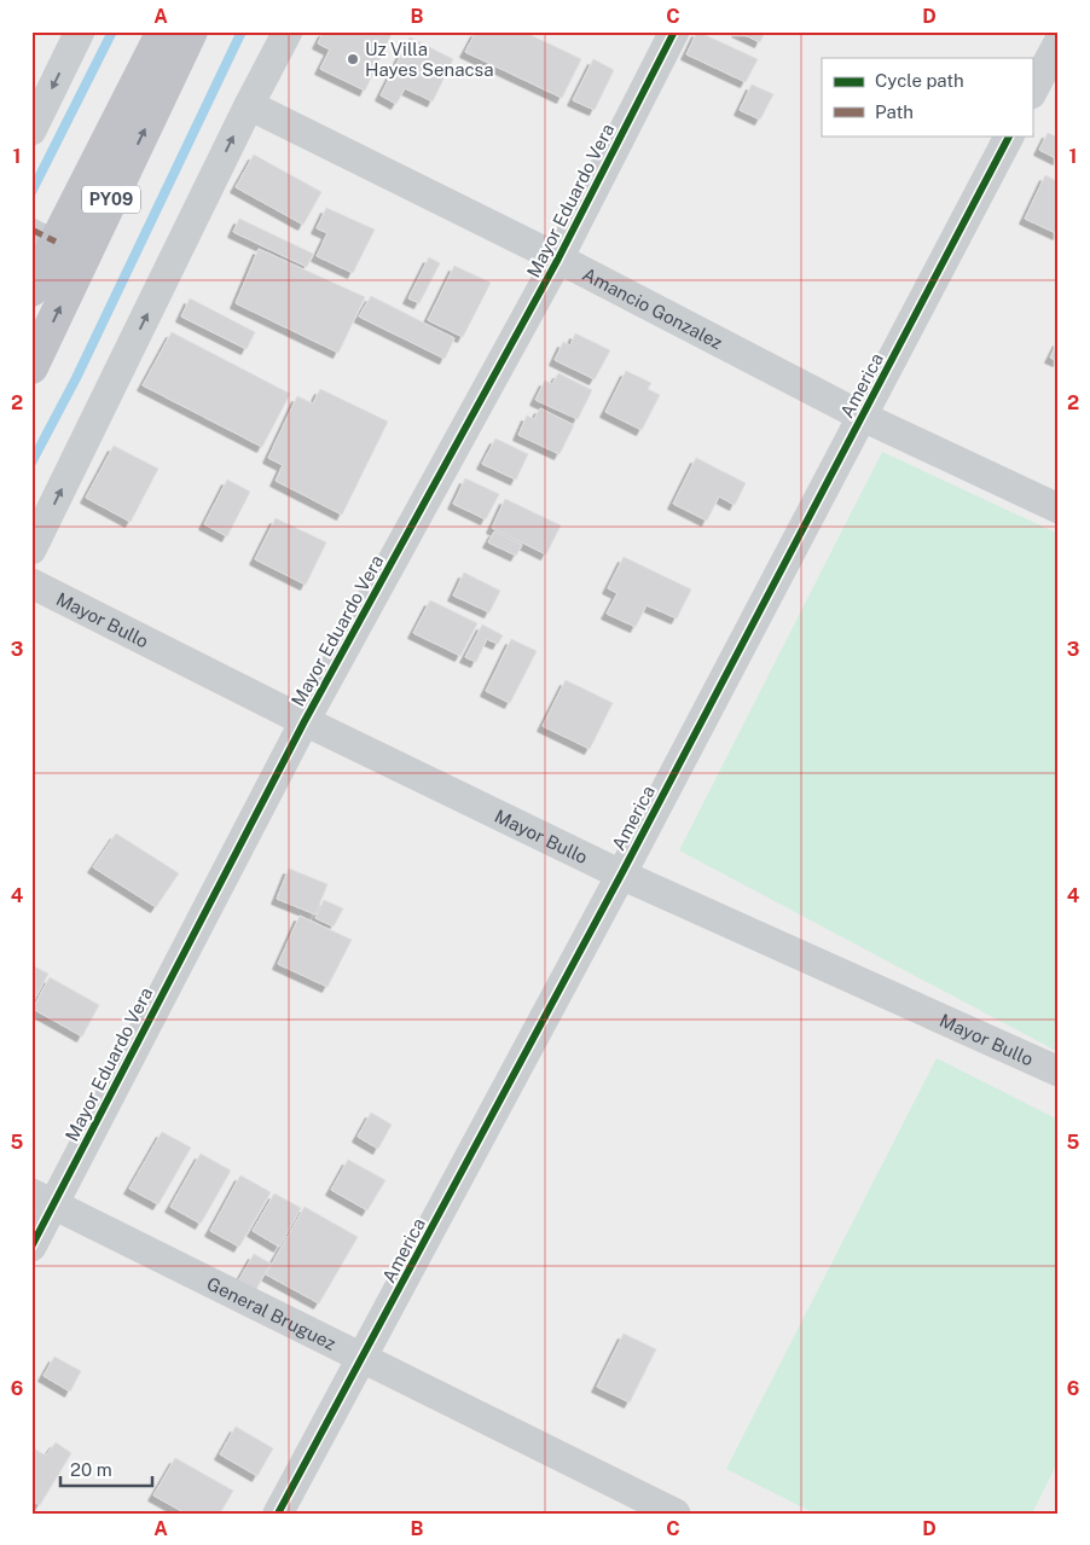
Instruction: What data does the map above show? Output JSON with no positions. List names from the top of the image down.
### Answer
{
  "streets": {
    "highway": ["PY09"],
    "street": [
      "Mayor Eduardo Vera",
      "Amancio Gonzalez",
      "America",
      "Mayor Bullo",
      "General Bruguez"
    ]
  },
  "crossings": [
    ["Mayor Eduardo Vera", "Amancio Gonzalez"],
    ["Mayor Eduardo Vera", "Mayor Bullo"],
    ["Mayor Eduardo Vera", "General Bruguez"],
    ["Amancio Gonzalez", "America"],
    ["America", "Mayor Bullo"],
    ["America", "General Bruguez"]
  ],
  "places": ["Uz Villa Hayes Senacsa"],
  "legend": ["Cycle path", "Path"],
  "scale_bar": "20 m",
  "grid": {
    "columns": [
      "A",
      "B",
      "C",
      "D"
    ],
    "rows": [
      "1",
      "2",
      "3",
      "4",
      "5",
      "6"
    ]
  }
}
